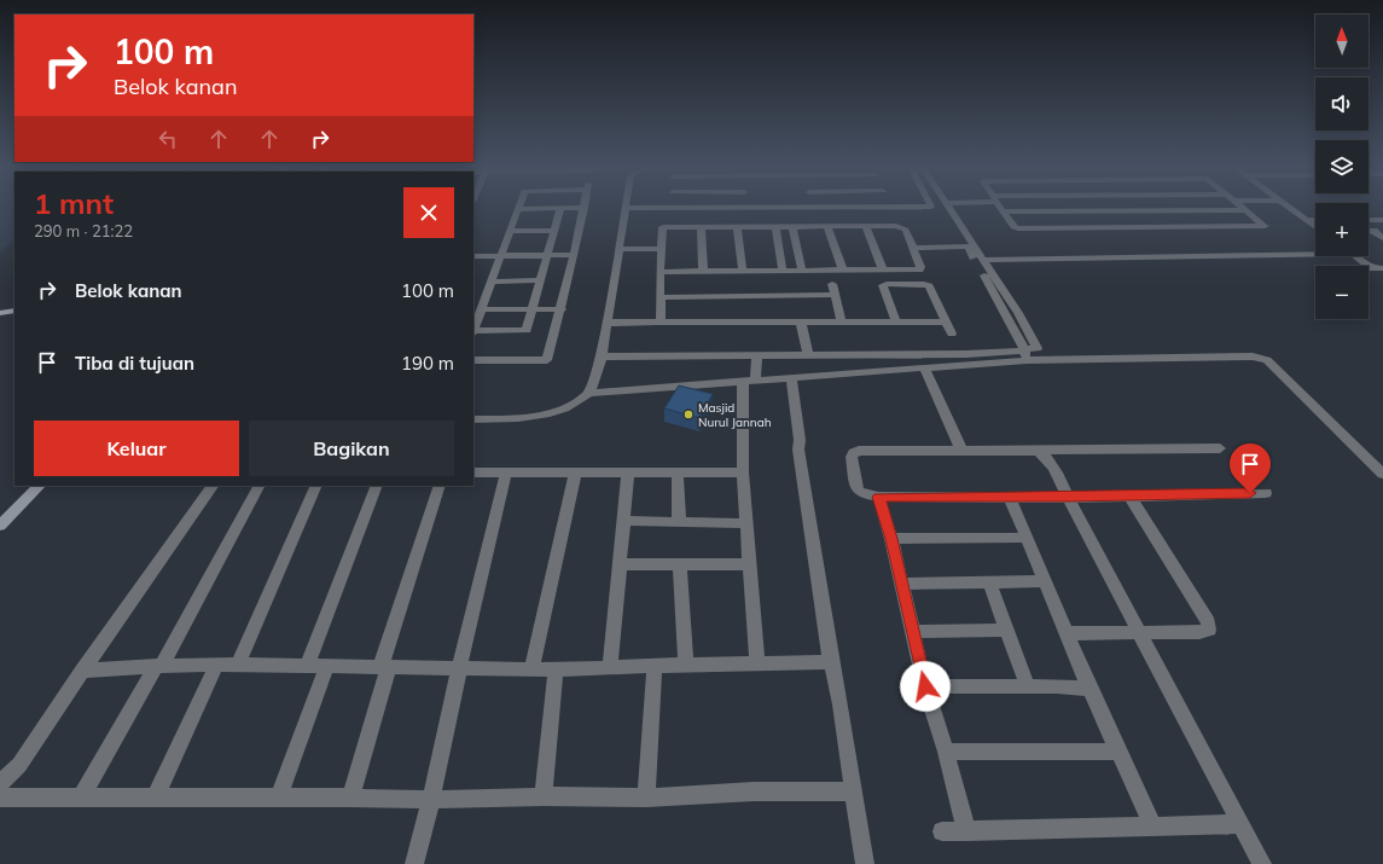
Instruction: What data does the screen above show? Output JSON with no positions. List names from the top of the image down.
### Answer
{
  "places": ["Masjid Nurul Jannah"],
  "north": "top",
  "page": {
    "map_buttons": ["+", "−"],
    "turn": ["100 m", "Belok kanan"],
    "heading": ["1 mnt", "290 m · 21:22"],
    "list": [
      {
        "name": "Belok kanan",
        "value": "100 m"
      },
      {
        "name": "Tiba di tujuan",
        "value": "190 m"
      }
    ],
    "buttons": ["Keluar", "Bagikan"]
  }
}
